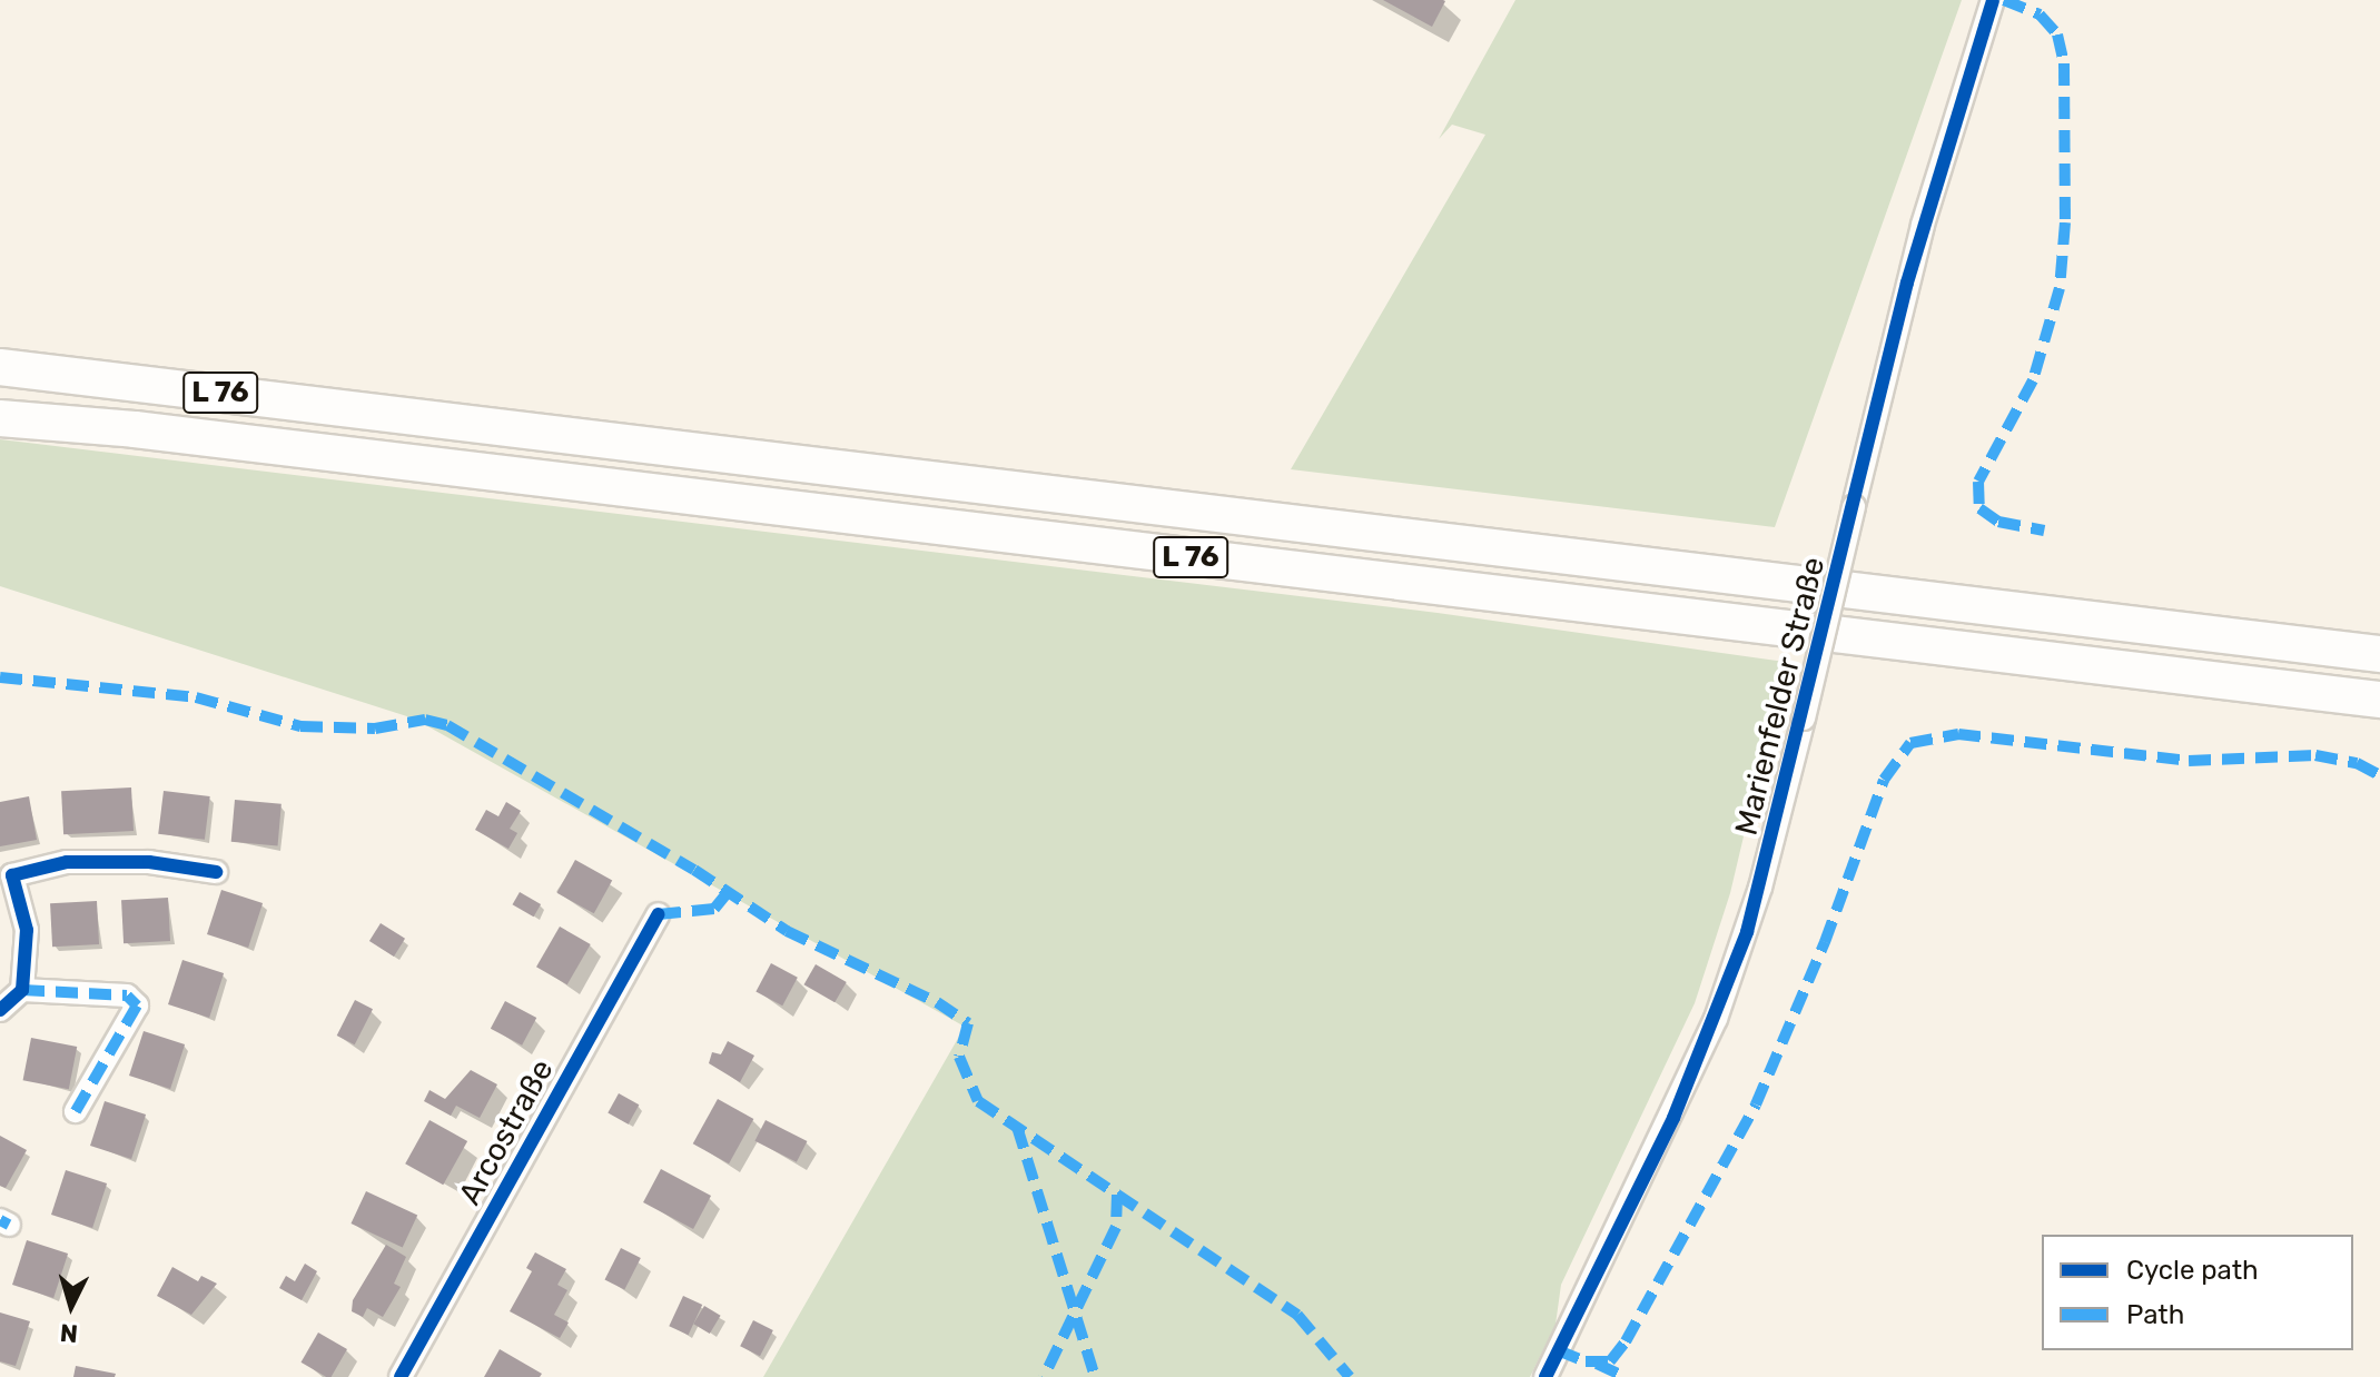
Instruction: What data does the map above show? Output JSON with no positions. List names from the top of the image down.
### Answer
{
  "streets": {
    "main road": ["L 76"],
    "street": ["Marienfelder Straße", "Arcostraße"]
  },
  "legend": ["Cycle path", "Path"],
  "north": "bottom"
}
